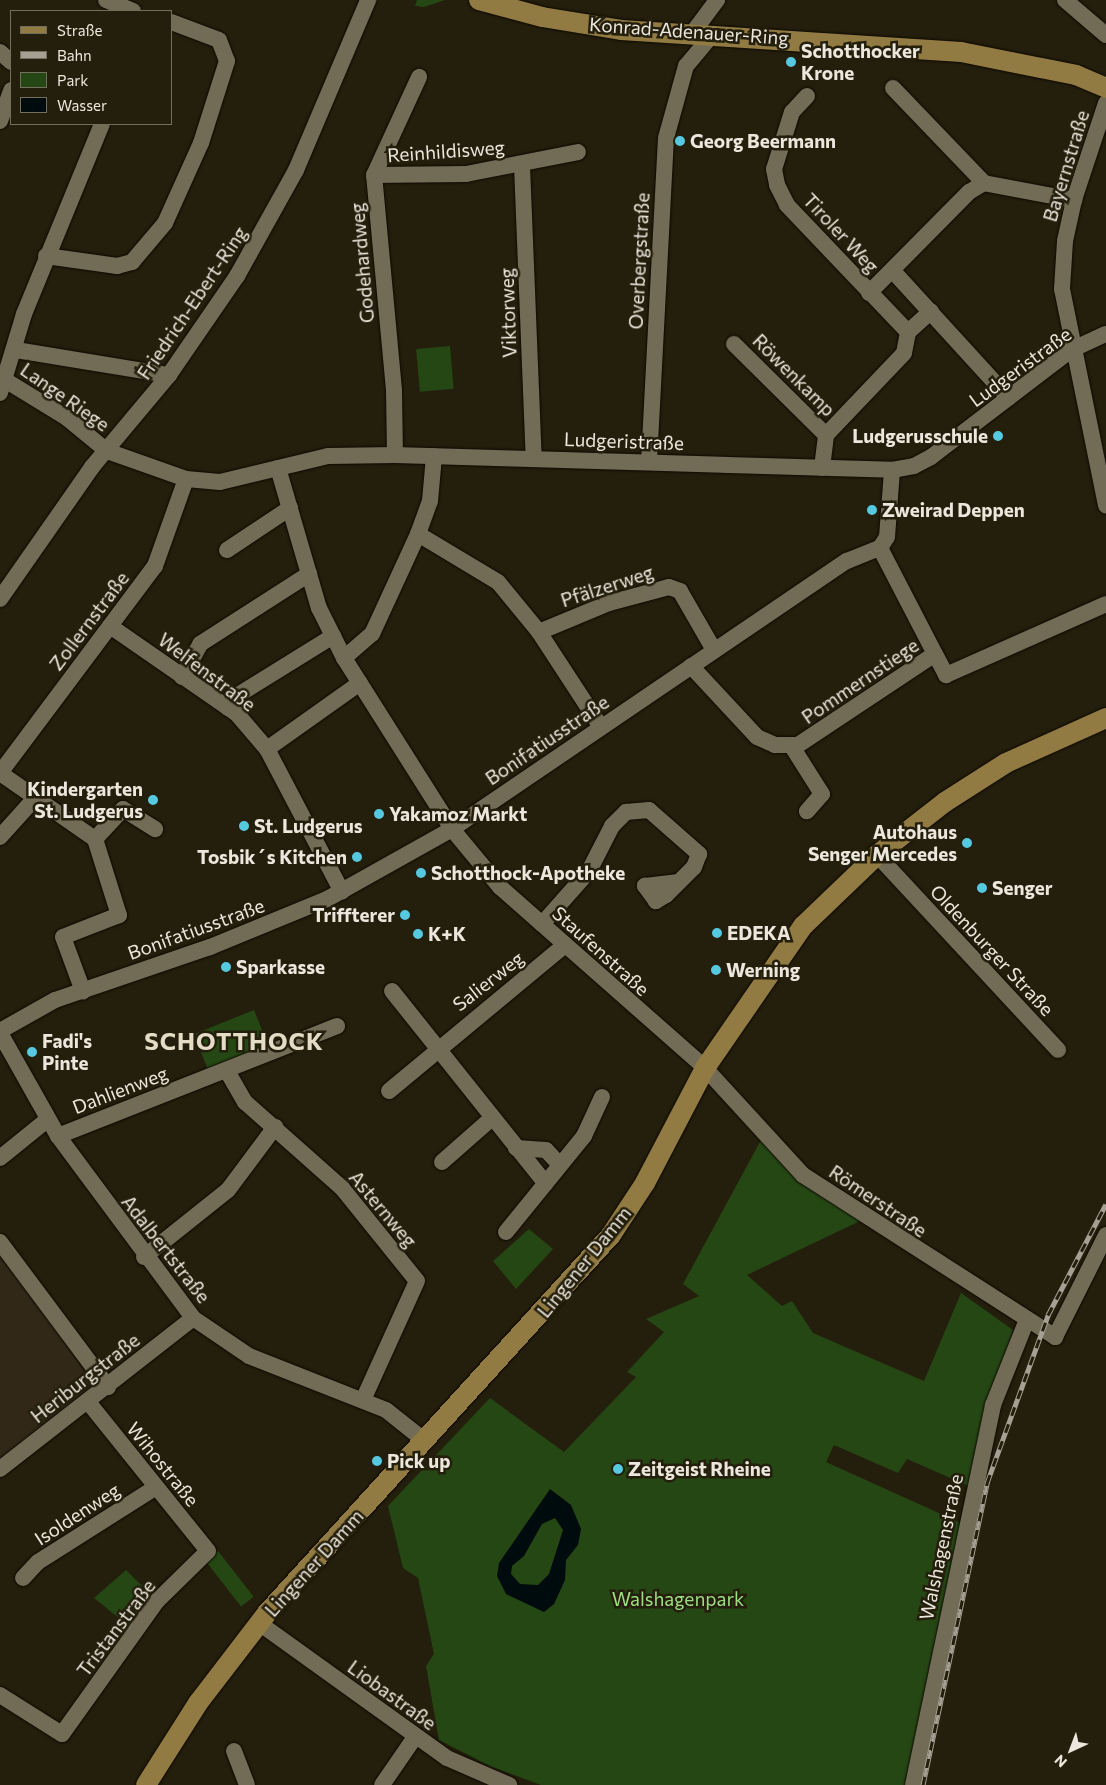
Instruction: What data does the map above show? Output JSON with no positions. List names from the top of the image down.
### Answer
{
  "streets": {
    "main road": ["Konrad-Adenauer-Ring", "Lingener Damm"],
    "street": [
      "Reinhildisweg",
      "Bayernstraße",
      "Tiroler Weg",
      "Overbergstraße",
      "Godehardweg",
      "Friedrich-Ebert-Ring",
      "Viktorweg",
      "Ludgeristraße",
      "Röwenkamp",
      "Lange Riege",
      "Pfälzerweg",
      "Zollernstraße",
      "Welfenstraße",
      "Pommernstiege",
      "Bonifatiusstraße",
      "Oldenburger Straße",
      "Staufenstraße",
      "Salierweg",
      "Dahlienweg",
      "Römerstraße",
      "Asternweg",
      "Adalbertstraße",
      "Heriburgstraße",
      "Wihostraße",
      "Isoldenweg",
      "Walshagenstraße",
      "Tristanstraße",
      "Liobastraße"
    ]
  },
  "crossings": [
    ["Konrad-Adenauer-Ring", "Overbergstraße"],
    ["Reinhildisweg", "Godehardweg"],
    ["Reinhildisweg", "Viktorweg"],
    ["Bayernstraße", "Ludgeristraße"],
    ["Tiroler Weg", "Ludgeristraße"],
    ["Tiroler Weg", "Röwenkamp"],
    ["Overbergstraße", "Ludgeristraße"],
    ["Godehardweg", "Ludgeristraße"],
    ["Friedrich-Ebert-Ring", "Ludgeristraße"],
    ["Friedrich-Ebert-Ring", "Lange Riege"],
    ["Viktorweg", "Ludgeristraße"],
    ["Ludgeristraße", "Röwenkamp"],
    ["Ludgeristraße", "Lange Riege"],
    ["Ludgeristraße", "Zollernstraße"],
    ["Ludgeristraße", "Staufenstraße"],
    ["Pfälzerweg", "Bonifatiusstraße"],
    ["Zollernstraße", "Welfenstraße"],
    ["Welfenstraße", "Bonifatiusstraße"],
    ["Pommernstiege", "Bonifatiusstraße"],
    ["Bonifatiusstraße", "Staufenstraße"],
    ["Bonifatiusstraße", "Adalbertstraße"],
    ["Oldenburger Straße", "Lingener Damm"],
    ["Staufenstraße", "Salierweg"],
    ["Staufenstraße", "Römerstraße"],
    ["Staufenstraße", "Lingener Damm"],
    ["Dahlienweg", "Asternweg"],
    ["Dahlienweg", "Adalbertstraße"],
    ["Römerstraße", "Lingener Damm"],
    ["Römerstraße", "Walshagenstraße"],
    ["Asternweg", "Adalbertstraße"],
    ["Adalbertstraße", "Lingener Damm"],
    ["Adalbertstraße", "Heriburgstraße"],
    ["Lingener Damm", "Liobastraße"],
    ["Heriburgstraße", "Wihostraße"],
    ["Wihostraße", "Isoldenweg"],
    ["Wihostraße", "Tristanstraße"]
  ],
  "districts": ["SCHOTTHOCK"],
  "parks": ["Walshagenpark"],
  "places": [
    "Schotthocker Krone",
    "Georg Beermann",
    "Ludgerusschule",
    "Zweirad Deppen",
    "Kindergarten St. Ludgerus",
    "Yakamoz Markt",
    "St. Ludgerus",
    "Autohaus Senger Mercedes",
    "Tosbik´s Kitchen",
    "Schotthock-Apotheke",
    "Senger",
    "Triffterer",
    "EDEKA",
    "K+K",
    "Sparkasse",
    "Werning",
    "Fadi's Pinte",
    "Pick up",
    "Zeitgeist Rheine"
  ],
  "legend": [
    "Straße",
    "Bahn",
    "Park",
    "Wasser"
  ],
  "north": "bottom left"
}
